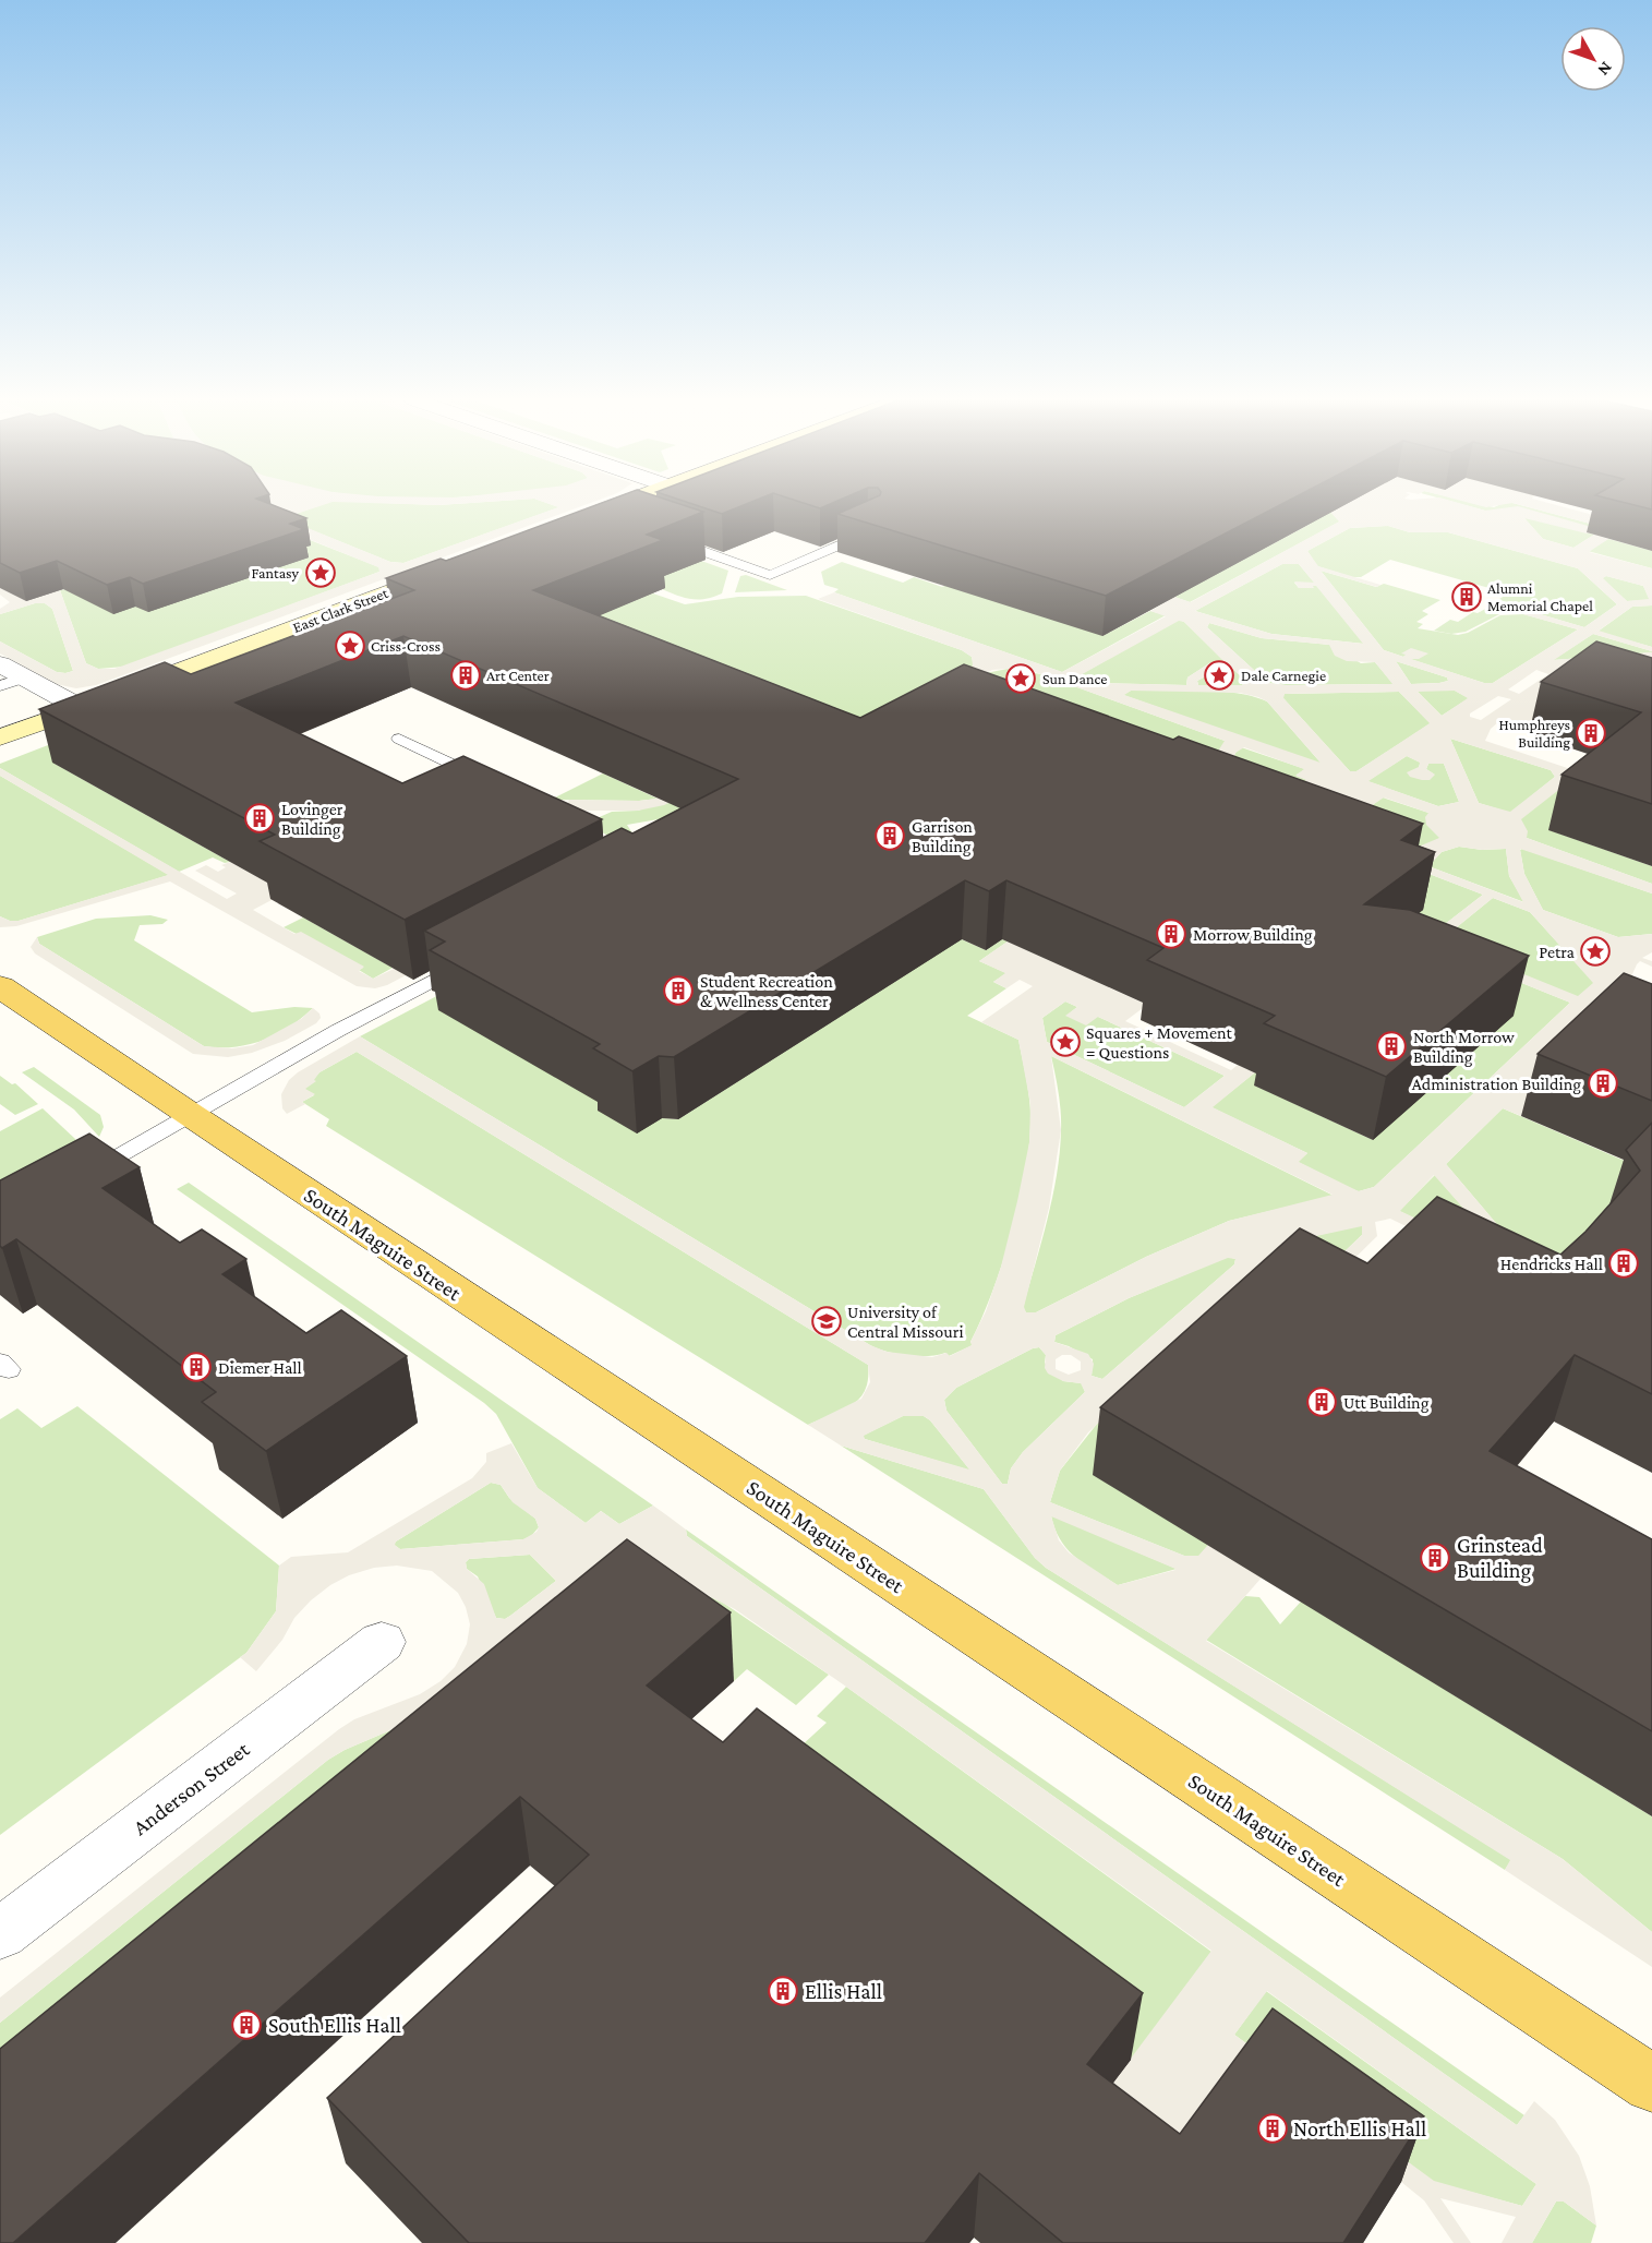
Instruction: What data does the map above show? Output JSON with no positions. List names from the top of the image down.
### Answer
{
  "streets": {
    "main road": ["South Maguire Street"],
    "street": ["East Clark Street", "Anderson Street"]
  },
  "places": {
    "place": [
      "Fantasy",
      "Criss-Cross",
      "Dale Carnegie",
      "Sun Dance",
      "Petra",
      "Squares + Movement = Questions"
    ],
    "building": [
      "Alumni Memorial Chapel",
      "Art Center",
      "Humphreys Building",
      "Lovinger Building",
      "Garrison Building",
      "Morrow Building",
      "Student Recreation & Wellness Center",
      "North Morrow Building",
      "Administration Building",
      "Hendricks Hall",
      "Diemer Hall",
      "Utt Building",
      "Grinstead Building",
      "Ellis Hall",
      "South Ellis Hall",
      "North Ellis Hall"
    ],
    "school or university": ["University of Central Missouri"]
  },
  "north": "bottom right"
}
